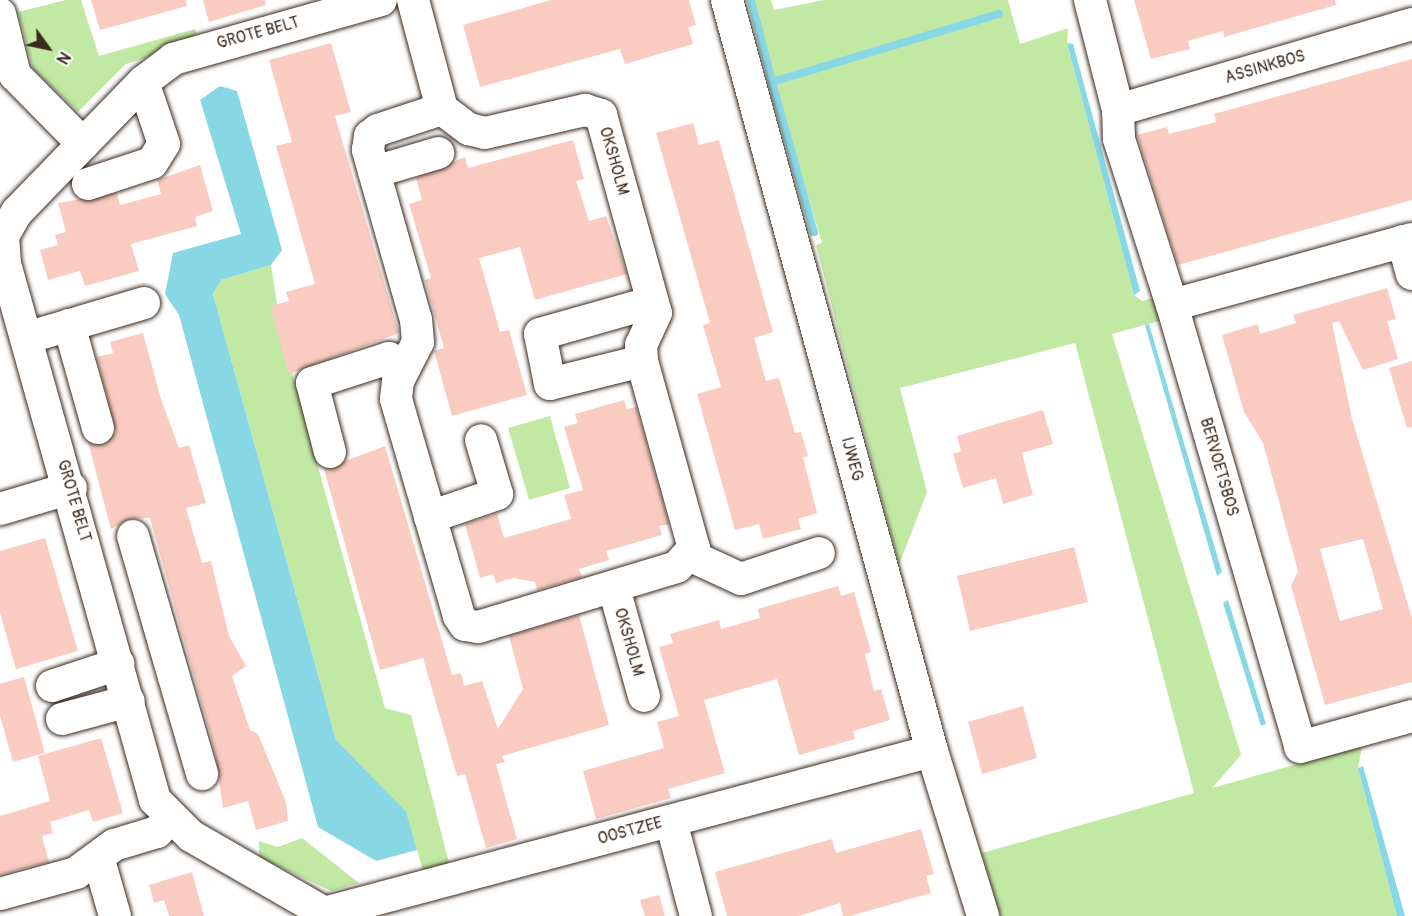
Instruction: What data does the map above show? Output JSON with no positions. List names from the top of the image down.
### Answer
{
  "streets": {
    "street": [
      "GROTE BELT",
      "ASSINKBOS",
      "OKSHOLM",
      "IJWEG",
      "BERVOETSBOS",
      "OOSTZEE"
    ]
  },
  "crossings": [
    ["GROTE BELT", "OOSTZEE"],
    ["IJWEG", "OOSTZEE"]
  ],
  "north": "bottom right"
}
